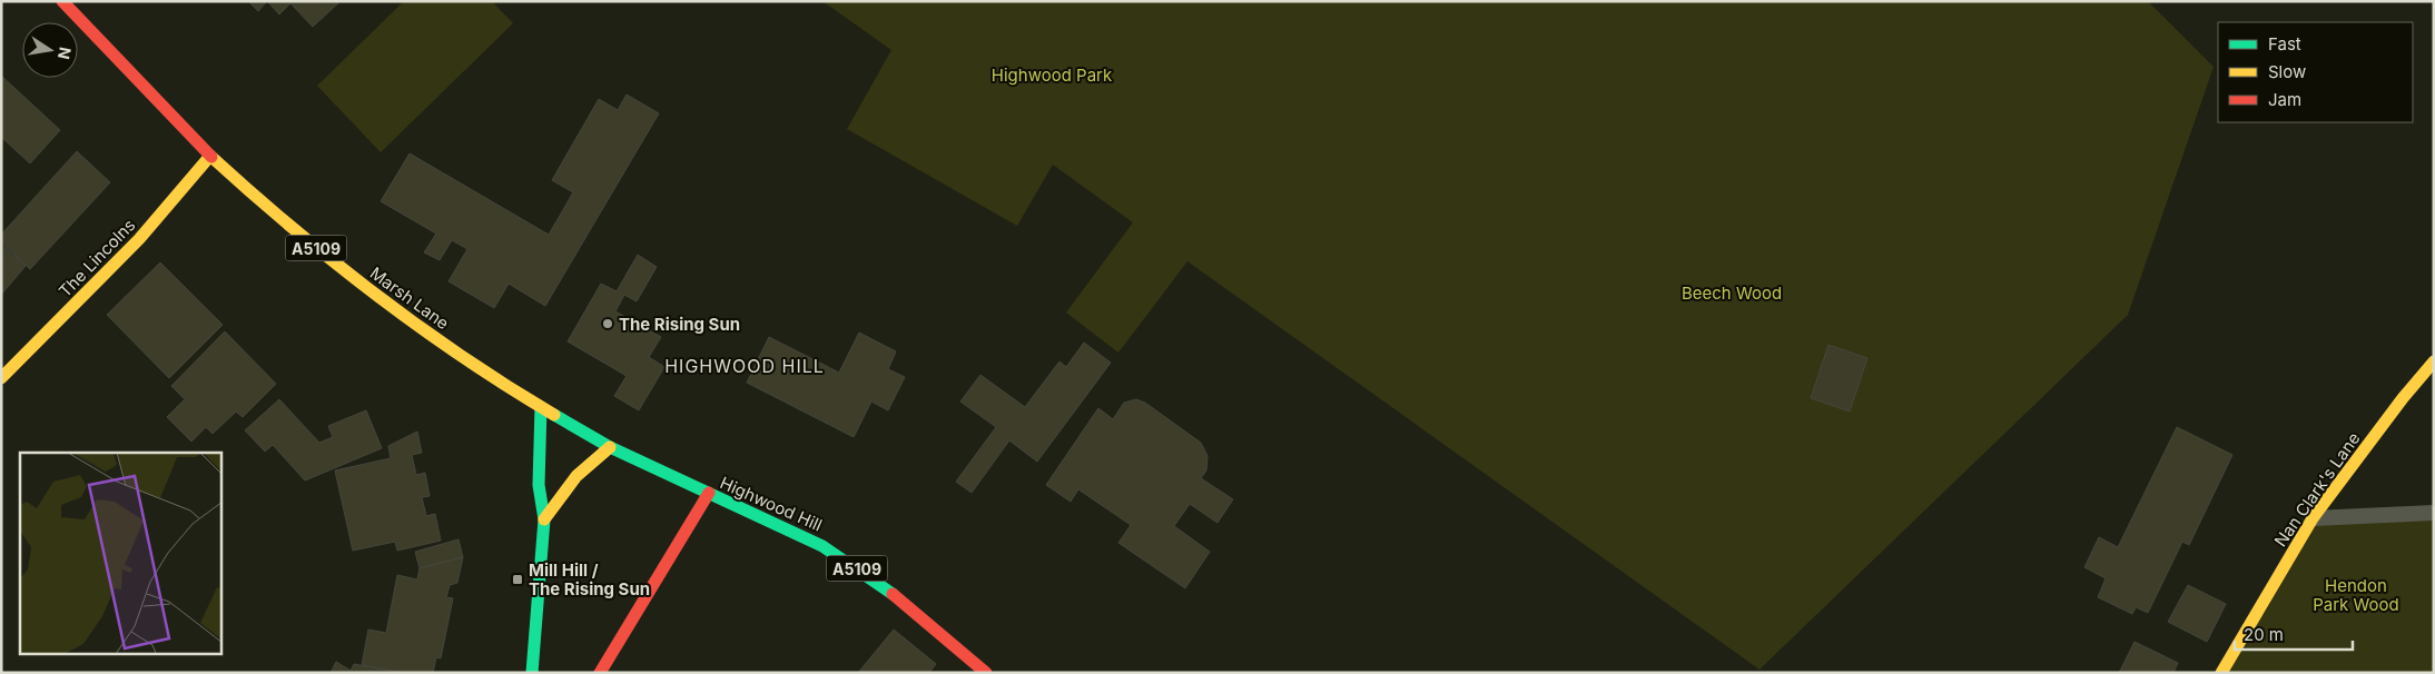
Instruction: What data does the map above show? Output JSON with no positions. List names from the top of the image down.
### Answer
{
  "streets": {
    "main road": [
      "A5109",
      "The Lincolns",
      "Marsh Lane",
      "Nan Clark's Lane",
      "Highwood Hill"
    ]
  },
  "crossings": [
    ["The Lincolns", "Marsh Lane"],
    ["Marsh Lane", "Highwood Hill"]
  ],
  "districts": ["HIGHWOOD HILL"],
  "parks": ["Highwood Park", "Beech Wood", "Hendon Park Wood"],
  "places": {
    "other": ["The Rising Sun"],
    "transit": ["Mill Hill / The Rising Sun"]
  },
  "legend": ["Fast", "Slow", "Jam"],
  "scale_bar": "20 m",
  "north": "right"
}
